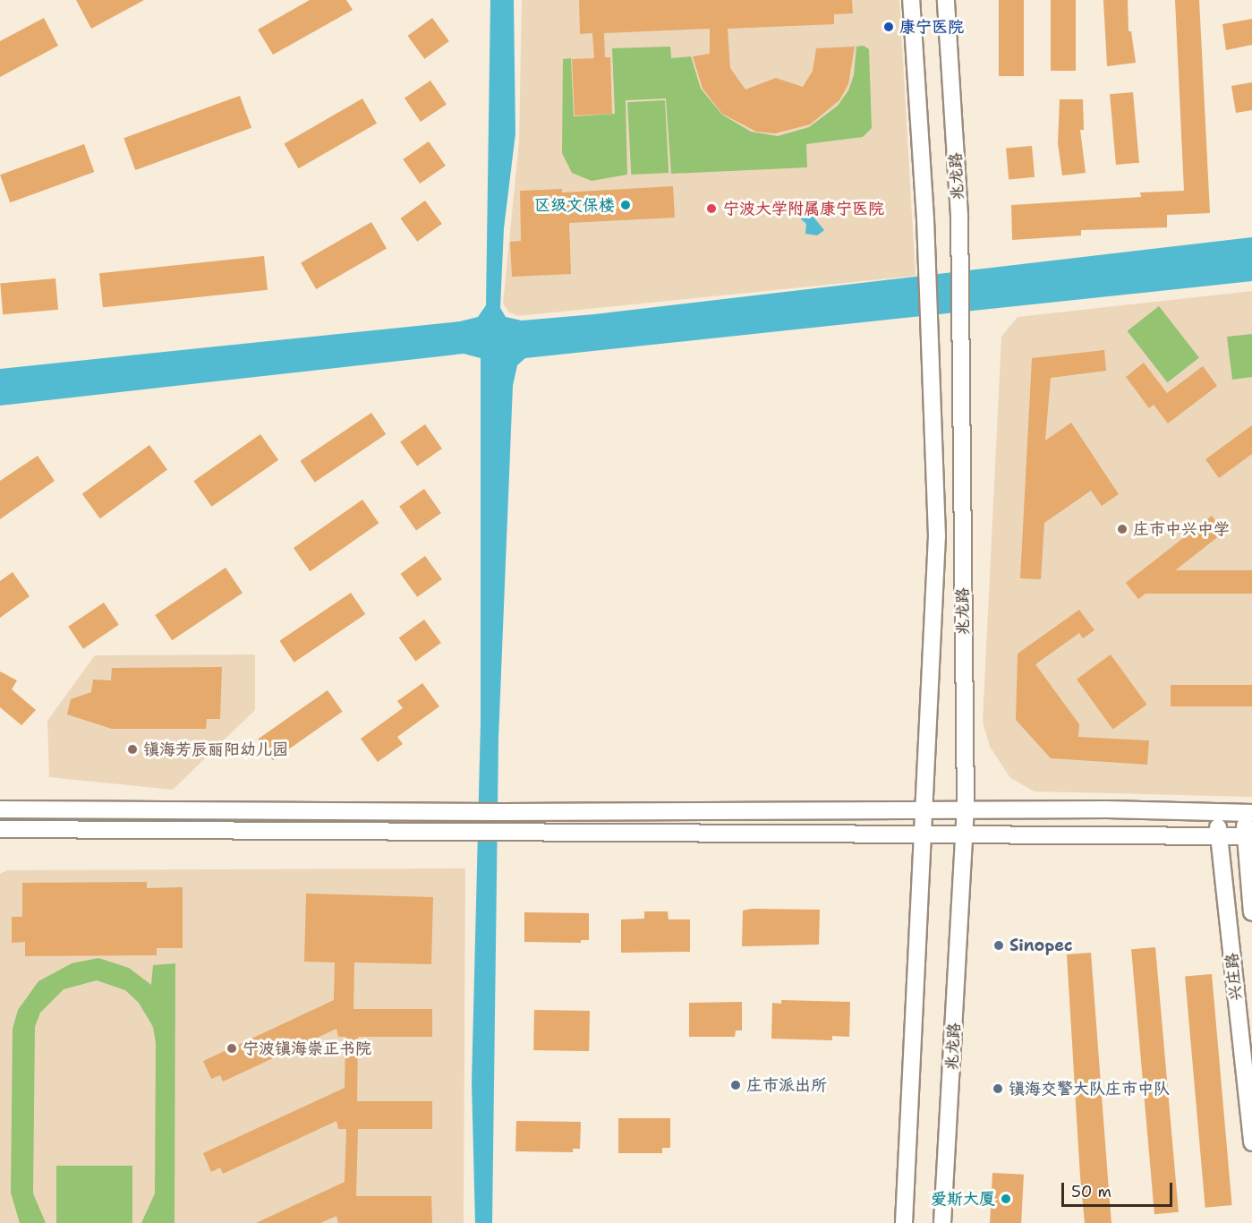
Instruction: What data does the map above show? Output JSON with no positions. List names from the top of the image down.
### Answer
{
  "streets": {
    "street": ["兆龙路", "兴庄路"]
  },
  "places": [
    "康宁医院",
    "区级文保楼",
    "宁波大学附属康宁医院",
    "庄市中兴中学",
    "镇海芳辰丽阳幼儿园",
    "Sinopec",
    "宁波镇海崇正书院",
    "庄市派出所",
    "镇海交警大队庄市中队",
    "爱斯大厦"
  ],
  "scale_bar": "50 m"
}
